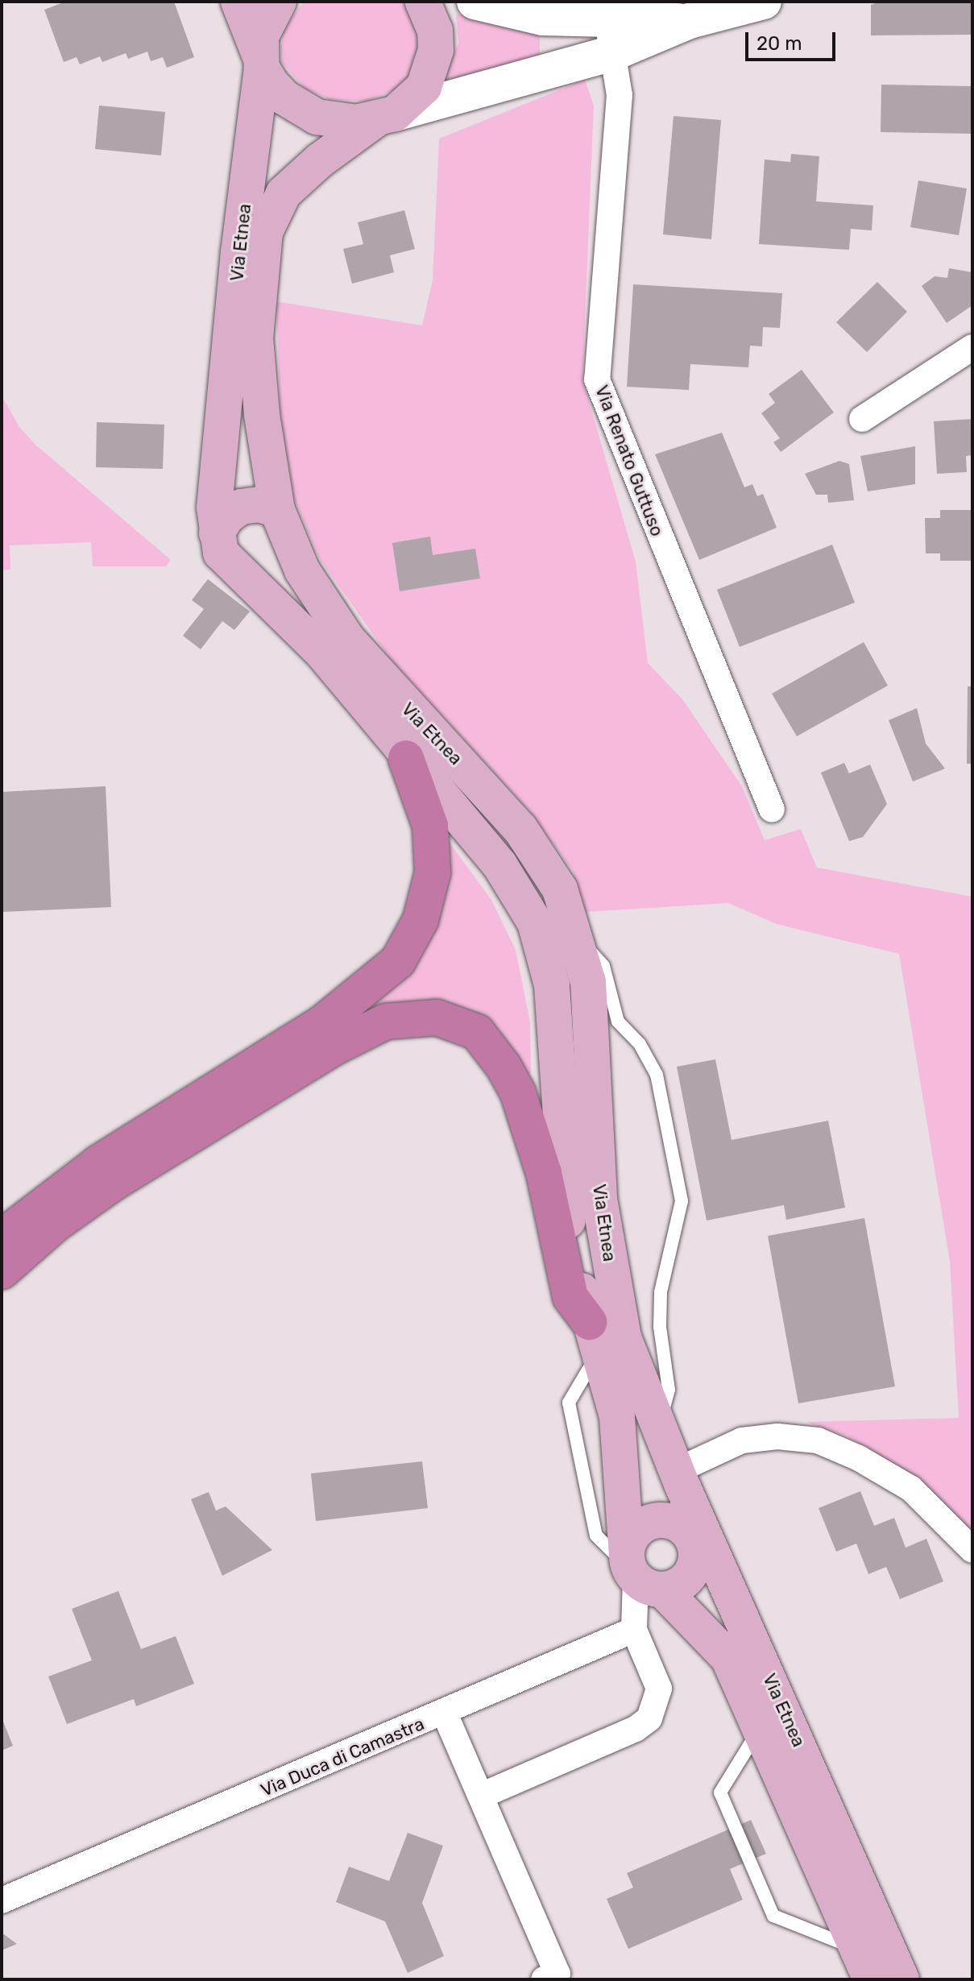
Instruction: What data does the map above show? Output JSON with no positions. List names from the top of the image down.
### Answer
{
  "streets": {
    "main road": ["Via Etnea"],
    "street": ["Via Renato Guttuso", "Via Duca di Camastra"]
  },
  "scale_bar": "20 m"
}
